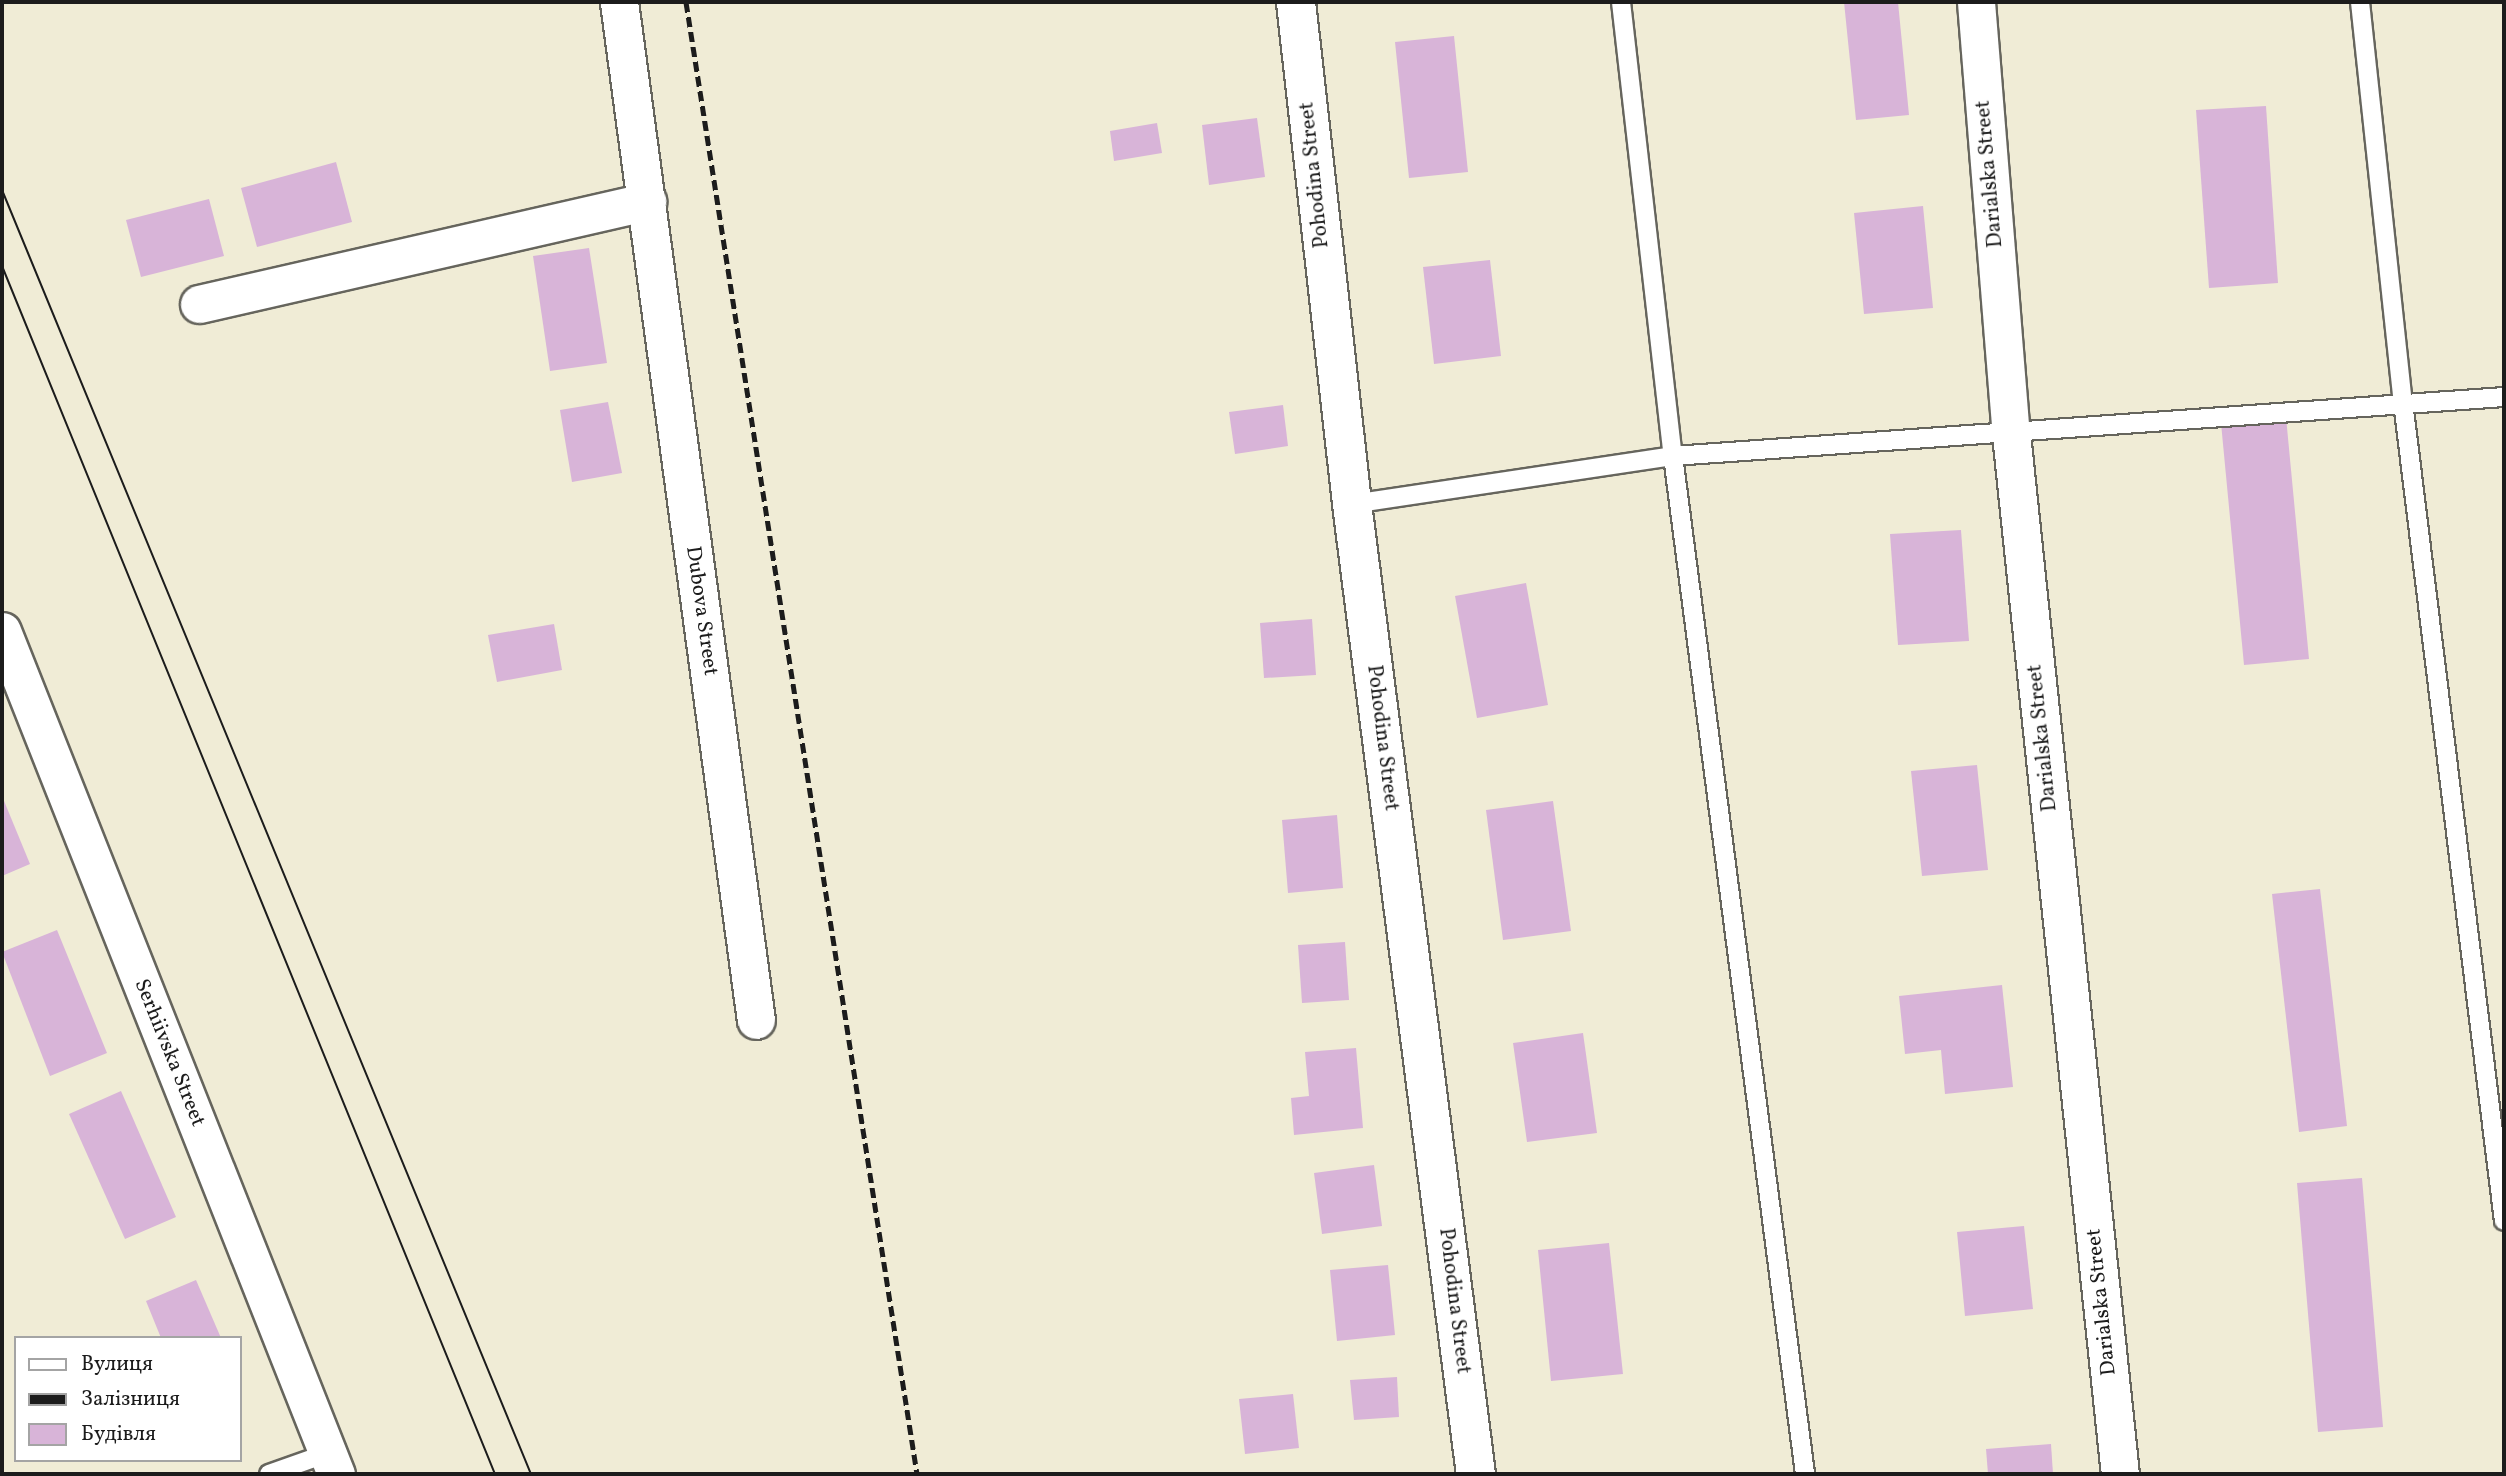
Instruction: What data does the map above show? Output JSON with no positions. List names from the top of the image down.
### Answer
{
  "streets": {
    "street": [
      "Darialska Street",
      "Pohodina Street",
      "Dubova Street",
      "Serhiivska Street"
    ]
  },
  "legend": ["Вулиця", "Залізниця", "Будівля"]
}
